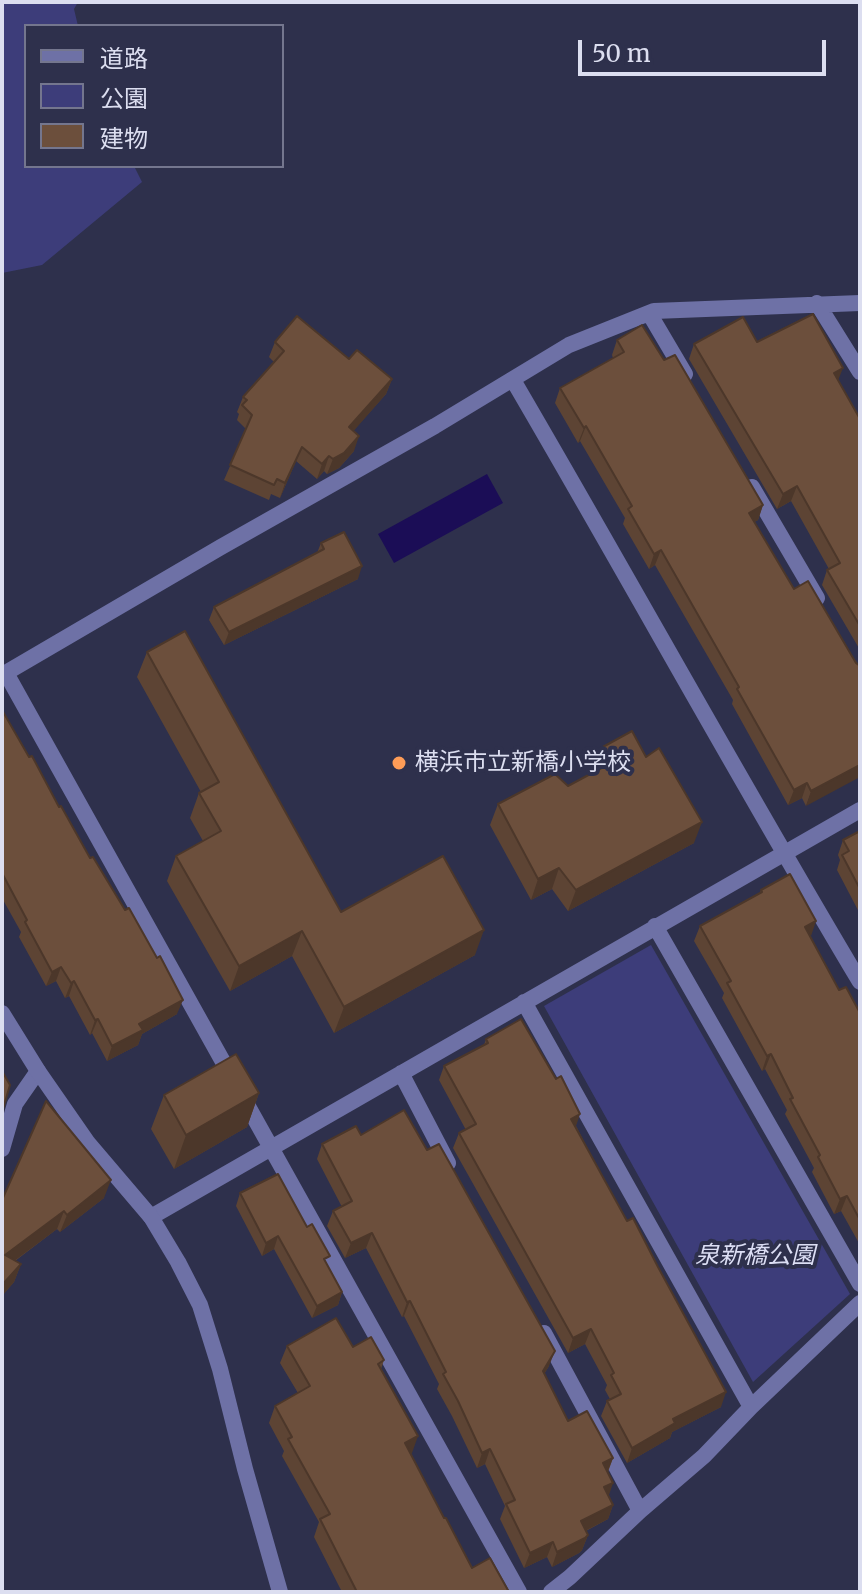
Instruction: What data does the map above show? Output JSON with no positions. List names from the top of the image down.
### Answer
{
  "parks": ["泉新橋公園"],
  "places": ["横浜市立新橋小学校"],
  "legend": ["道路", "公園", "建物"],
  "scale_bar": "50 m"
}
